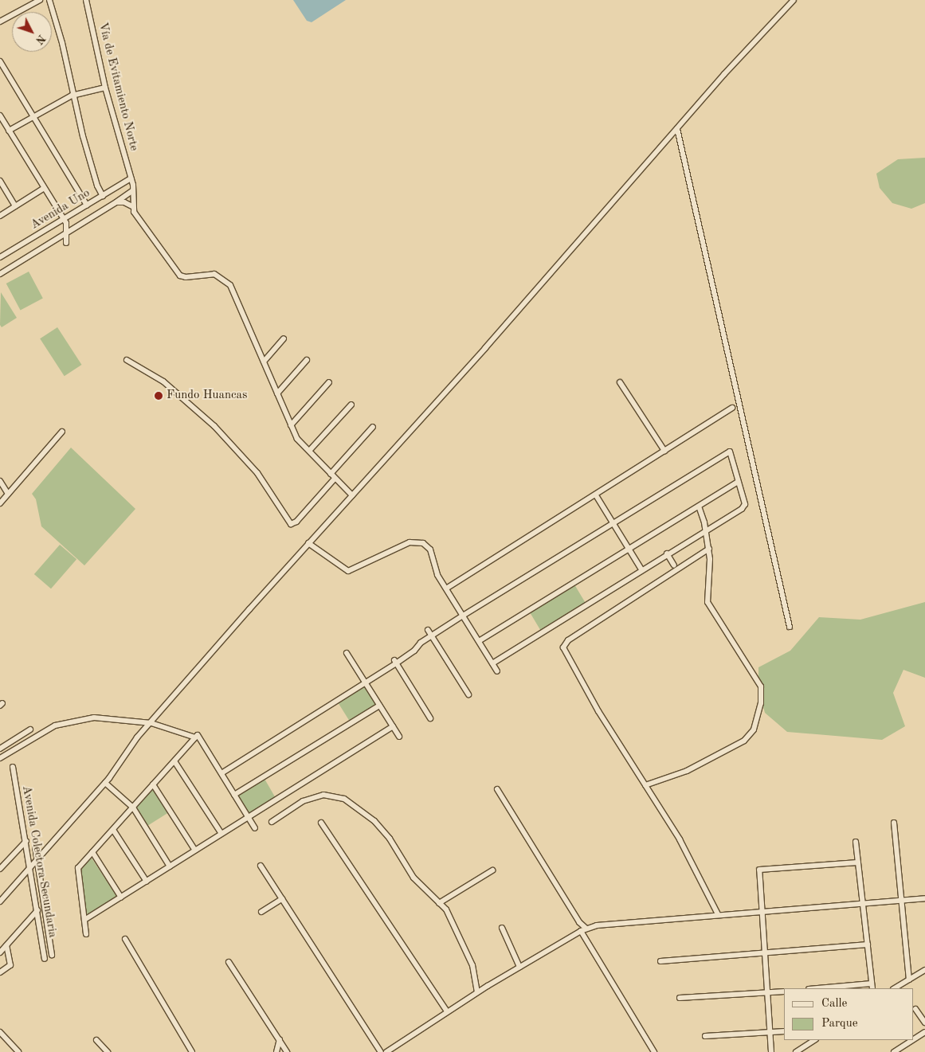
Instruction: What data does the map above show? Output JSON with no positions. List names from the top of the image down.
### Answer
{
  "streets": {
    "street": ["Vía de Evitamiento Norte", "Avenida Uno", "Avenida Colectora Secundaria"]
  },
  "crossings": [
    ["Vía de Evitamiento Norte", "Avenida Uno"]
  ],
  "places": ["Fundo Huancas"],
  "legend": ["Calle", "Parque"],
  "north": "bottom right"
}
